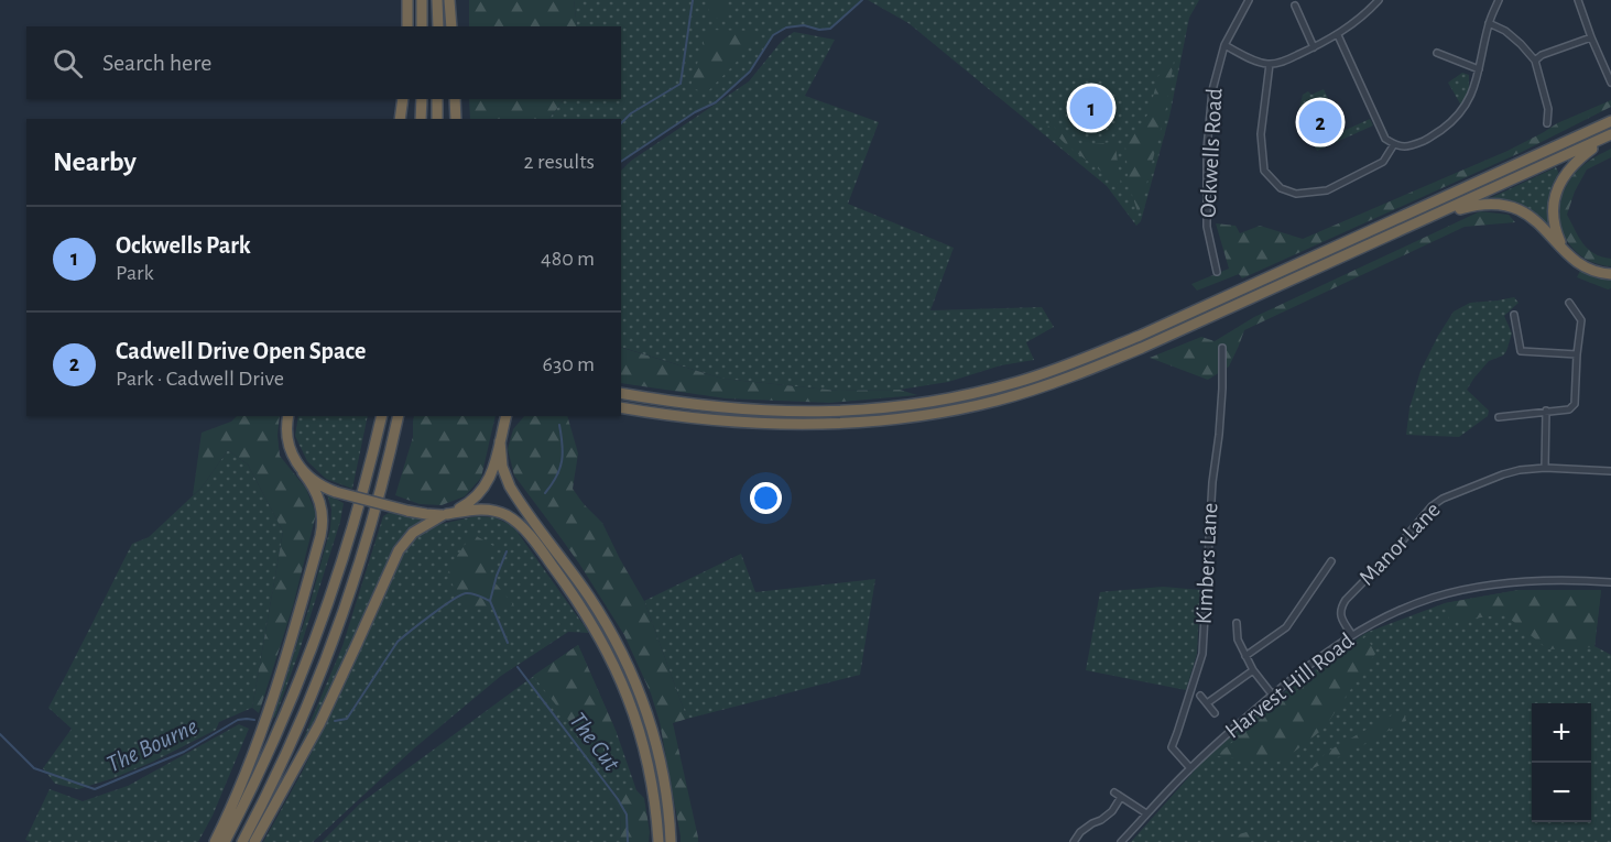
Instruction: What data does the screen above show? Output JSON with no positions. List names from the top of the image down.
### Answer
{
  "streets": {
    "street": [
      "Ockwells Road",
      "Manor Lane",
      "Kimbers Lane",
      "Harvest Hill Road"
    ]
  },
  "crossings": [
    ["Manor Lane", "Harvest Hill Road"],
    ["Kimbers Lane", "Harvest Hill Road"]
  ],
  "water": ["The Cut", "The Bourne"],
  "page": {
    "search": "Search here",
    "pins": ["1", "2"],
    "heading": ["Nearby", "2 results"],
    "list": [
      {
        "mark": "1",
        "name": "Ockwells Park",
        "note": "Park",
        "value": "480 m"
      },
      {
        "mark": "2",
        "name": "Cadwell Drive Open Space",
        "note": "Park · Cadwell Drive",
        "value": "630 m"
      }
    ],
    "map_buttons": ["+", "−"]
  }
}
